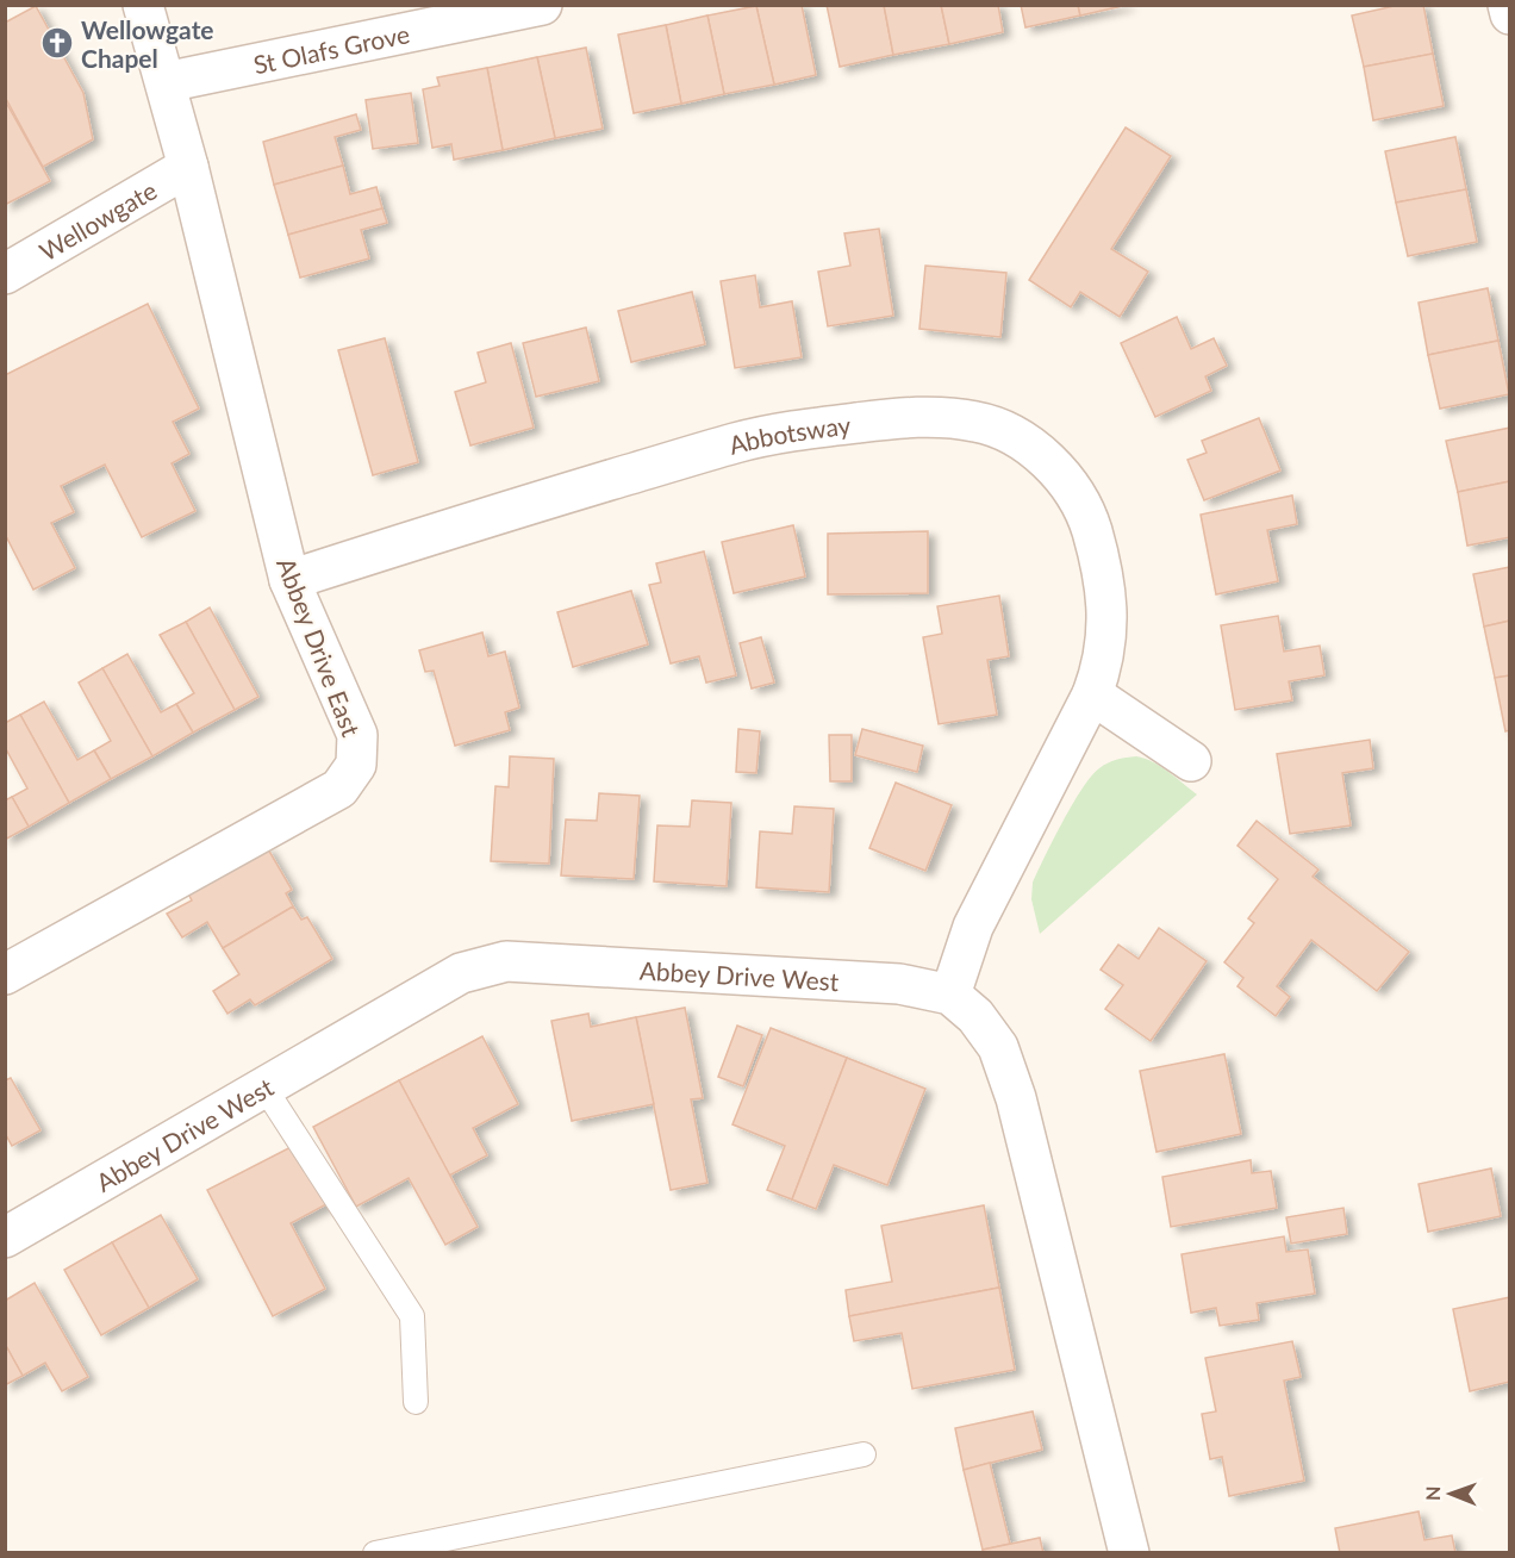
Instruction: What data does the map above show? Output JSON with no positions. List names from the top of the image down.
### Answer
{
  "streets": {
    "street": [
      "St Olafs Grove",
      "Wellowgate",
      "Abbotsway",
      "Abbey Drive East",
      "Abbey Drive West"
    ]
  },
  "crossings": [
    ["St Olafs Grove", "Abbey Drive East"],
    ["Wellowgate", "Abbey Drive East"],
    ["Abbotsway", "Abbey Drive East"],
    ["Abbotsway", "Abbey Drive West"]
  ],
  "places": {
    "church": ["Wellowgate Chapel"]
  },
  "north": "left"
}
